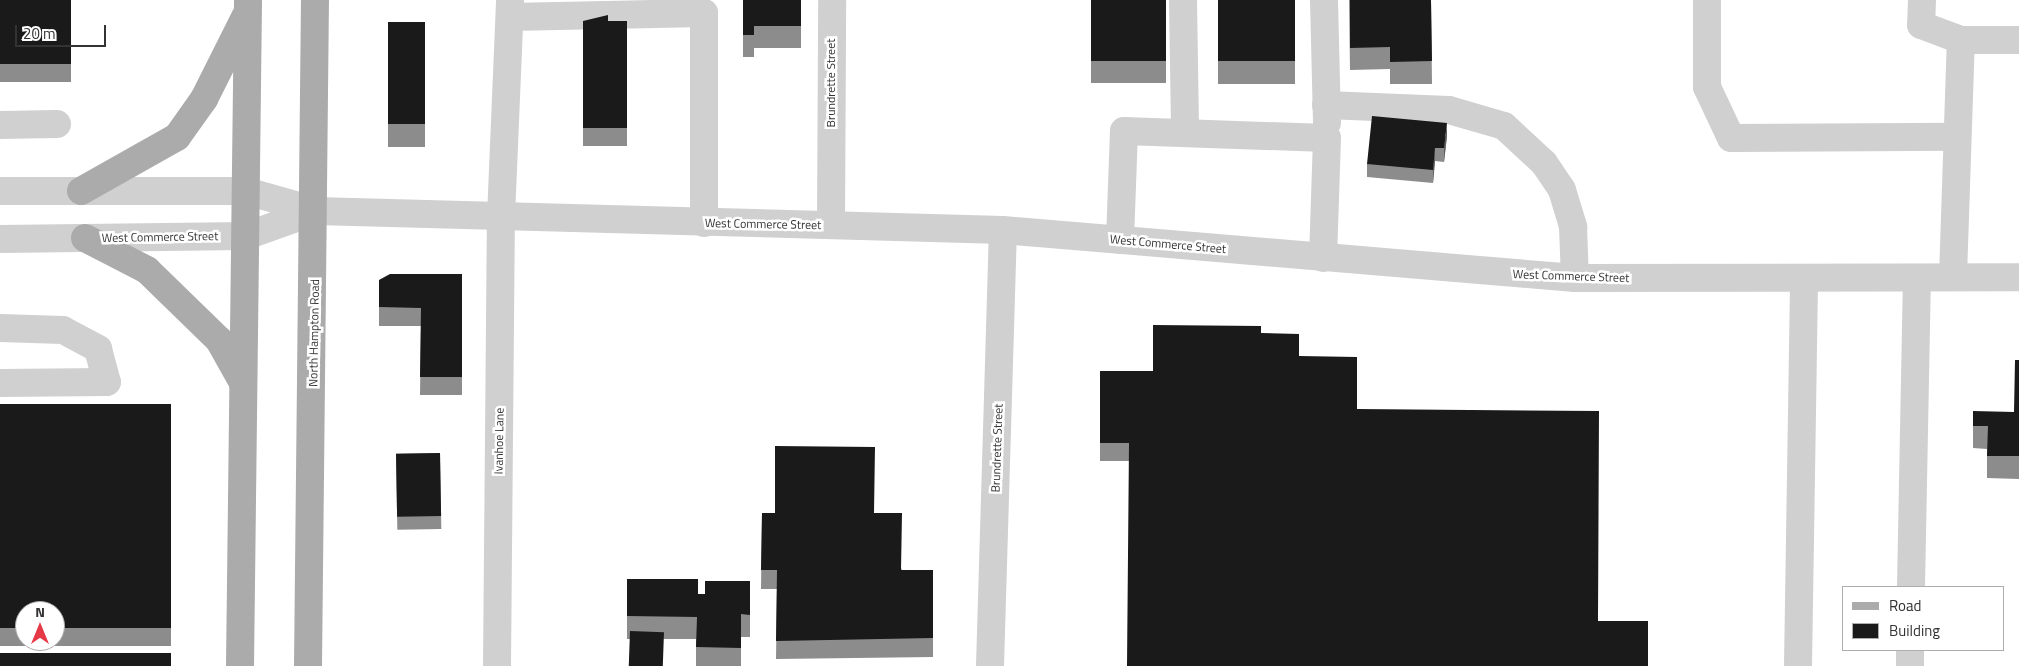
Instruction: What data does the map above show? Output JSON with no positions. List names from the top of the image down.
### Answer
{
  "streets": {
    "main road": ["North Hampton Road"],
    "street": ["Brundrette Street", "West Commerce Street", "Ivanhoe Lane"]
  },
  "crossings": [
    ["Brundrette Street", "West Commerce Street"],
    ["West Commerce Street", "North Hampton Road"],
    ["West Commerce Street", "Ivanhoe Lane"]
  ],
  "legend": ["Road", "Building"],
  "scale_bar": "20 m",
  "north": "top"
}
